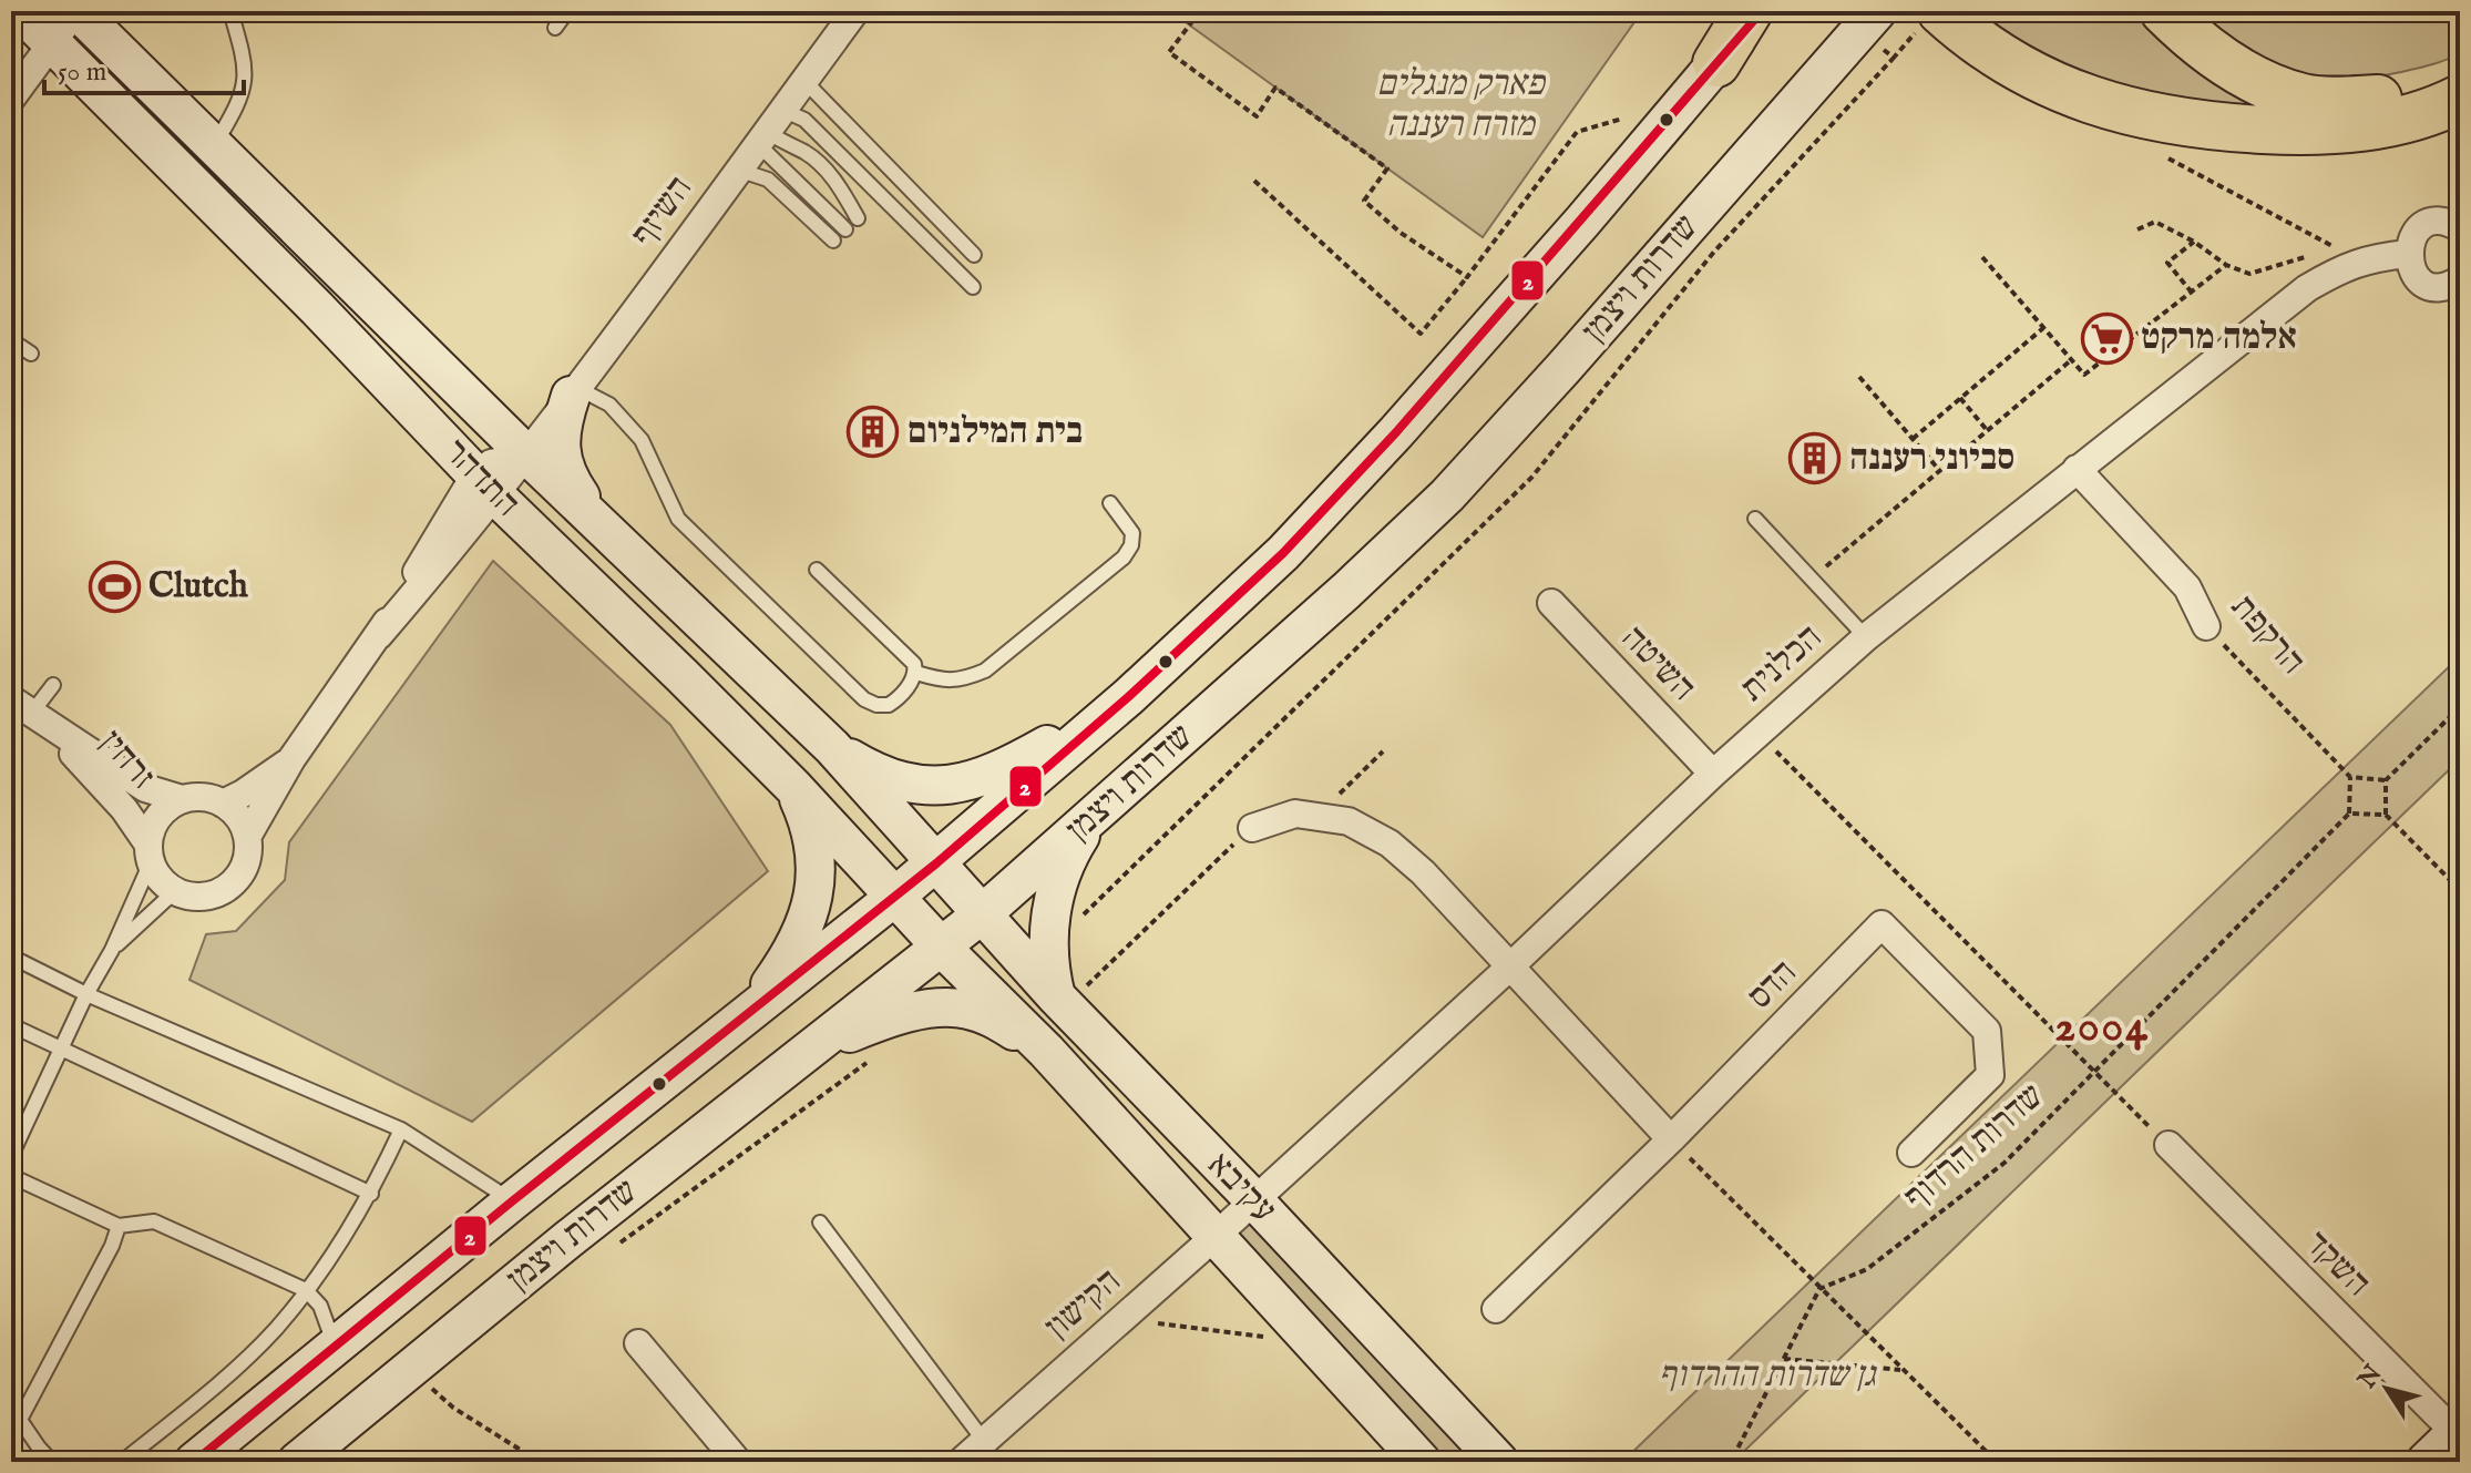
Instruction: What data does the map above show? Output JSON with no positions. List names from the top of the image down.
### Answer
{
  "streets": {
    "main road": ["שדרות ויצמן", "התדהר", "עקיבא"],
    "street": [
      "השיזף",
      "הרקפת",
      "השיטה",
      "הכלנית",
      "זרחין",
      "הדס",
      "השקד",
      "הקישון"
    ],
    "path": ["שדרות הרדוף"]
  },
  "crossings": [
    ["השיזף", "התדהר"],
    ["השיזף", "זרחין"],
    ["שדרות ויצמן", "התדהר"],
    ["שדרות ויצמן", "עקיבא"],
    ["התדהר", "עקיבא"],
    ["הרקפת", "הכלנית"],
    ["השיטה", "הכלנית"],
    ["הכלנית", "עקיבא"],
    ["הכלנית", "הקישון"],
    ["עקיבא", "הקישון"]
  ],
  "districts": ["2004"],
  "parks": ["פארק מנגלים מזרח רעננה", "גן שדרות ההרדוף"],
  "places": {
    "supermarket": ["אלמה מרקט"],
    "building": ["בית המילניום", "סביוני רעננה"],
    "sports": ["Clutch"]
  },
  "lines": ["transit line 2"],
  "scale_bar": "50 m",
  "north": "top left"
}
